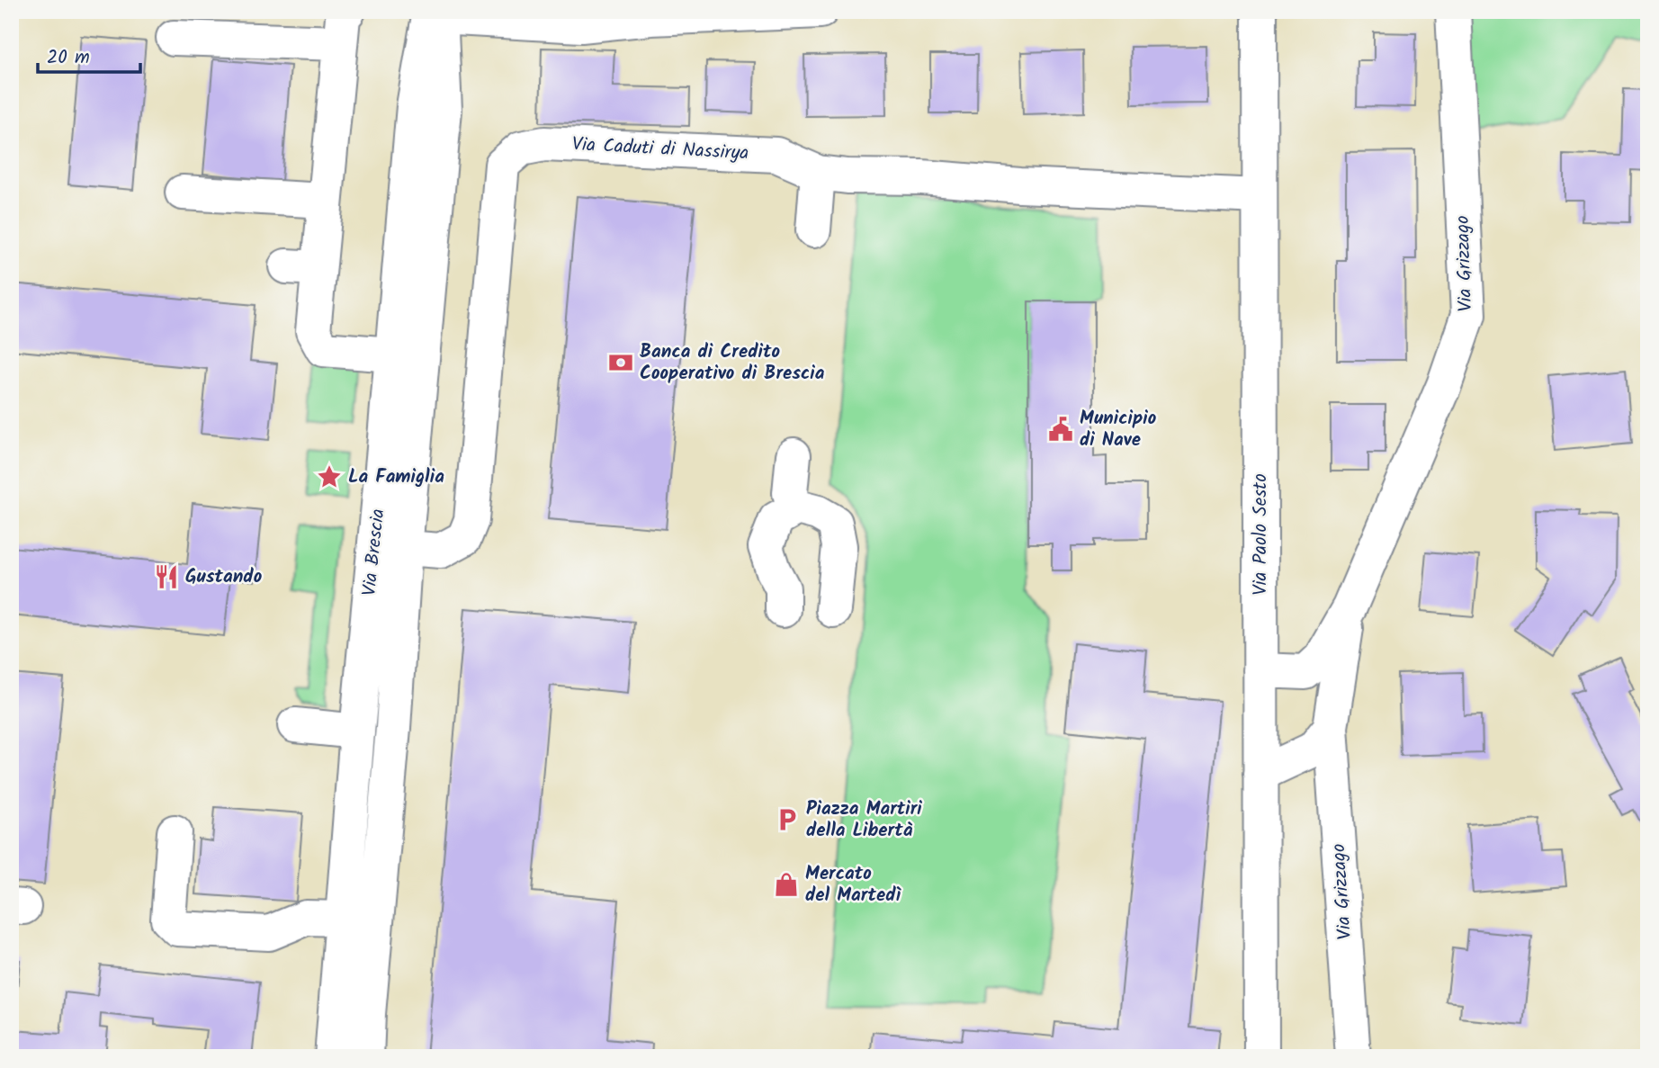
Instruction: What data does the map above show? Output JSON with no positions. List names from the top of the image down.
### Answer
{
  "streets": {
    "street": [
      "Via Caduti di Nassirya",
      "Via Grizzago",
      "Via Paolo Sesto",
      "Via Brescia"
    ]
  },
  "crossings": [
    ["Via Caduti di Nassirya", "Via Paolo Sesto"],
    ["Via Caduti di Nassirya", "Via Brescia"],
    ["Via Grizzago", "Via Paolo Sesto"]
  ],
  "places": {
    "bank": ["Banca di Credito Cooperativo di Brescia"],
    "public building": ["Municipio di Nave"],
    "place": ["La Famiglia"],
    "restaurant": ["Gustando"],
    "parking": ["Piazza Martiri della Libertà"],
    "shop": ["Mercato del Martedì"]
  },
  "scale_bar": "20 m"
}
